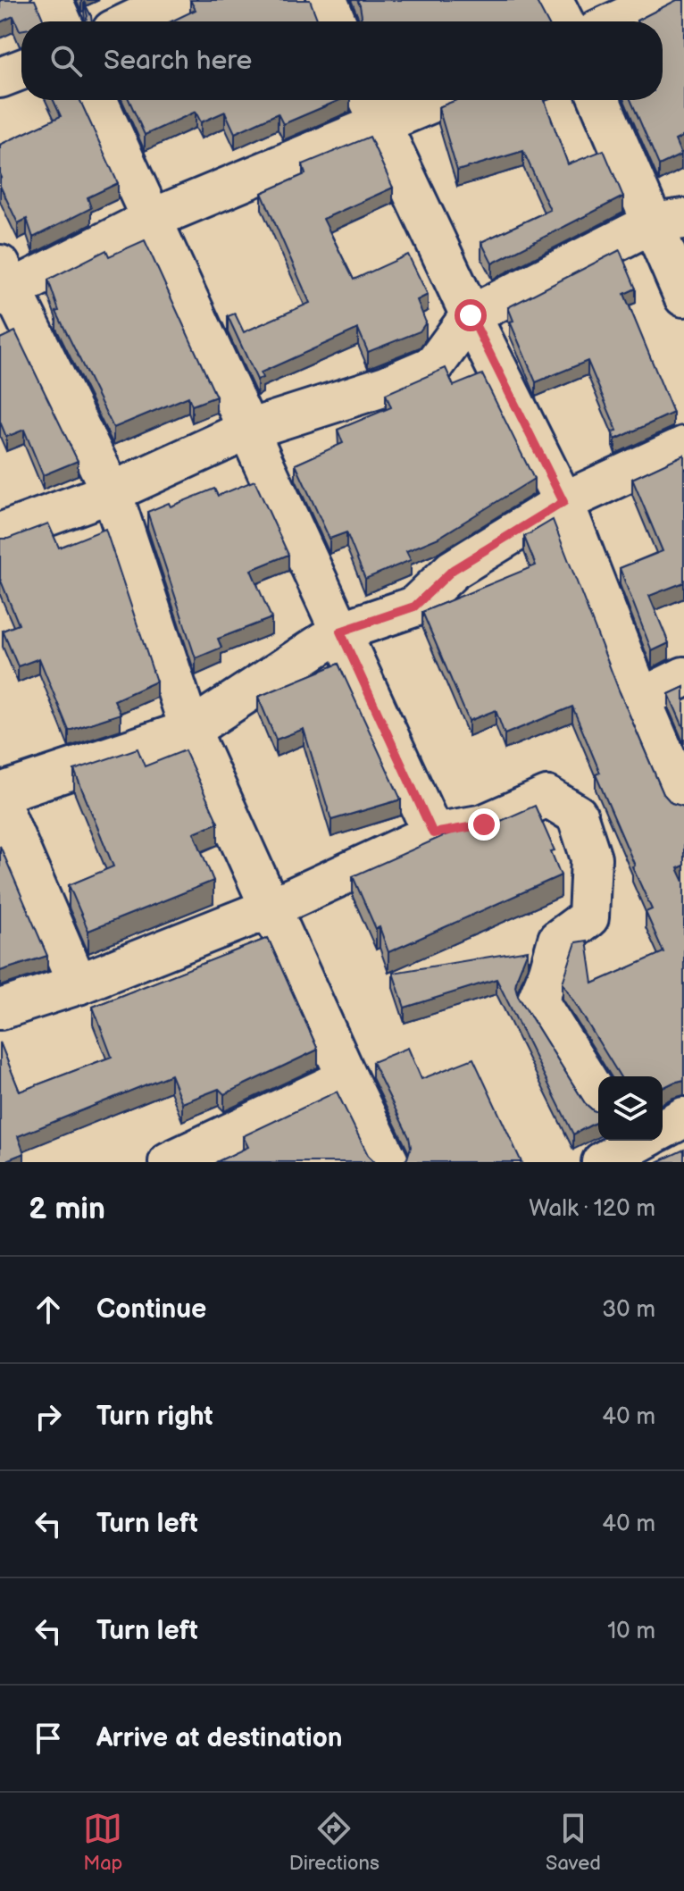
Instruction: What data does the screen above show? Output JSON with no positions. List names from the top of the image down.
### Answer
{
  "page": {
    "search": "Search here",
    "heading": ["2 min", "Walk · 120 m"],
    "list": [
      ["Continue", "30 m"],
      ["Turn right", "40 m"],
      ["Turn left", "40 m"],
      ["Turn left", "10 m"],
      "Arrive at destination"
    ],
    "nav": ["Map", "Directions", "Saved"]
  }
}
